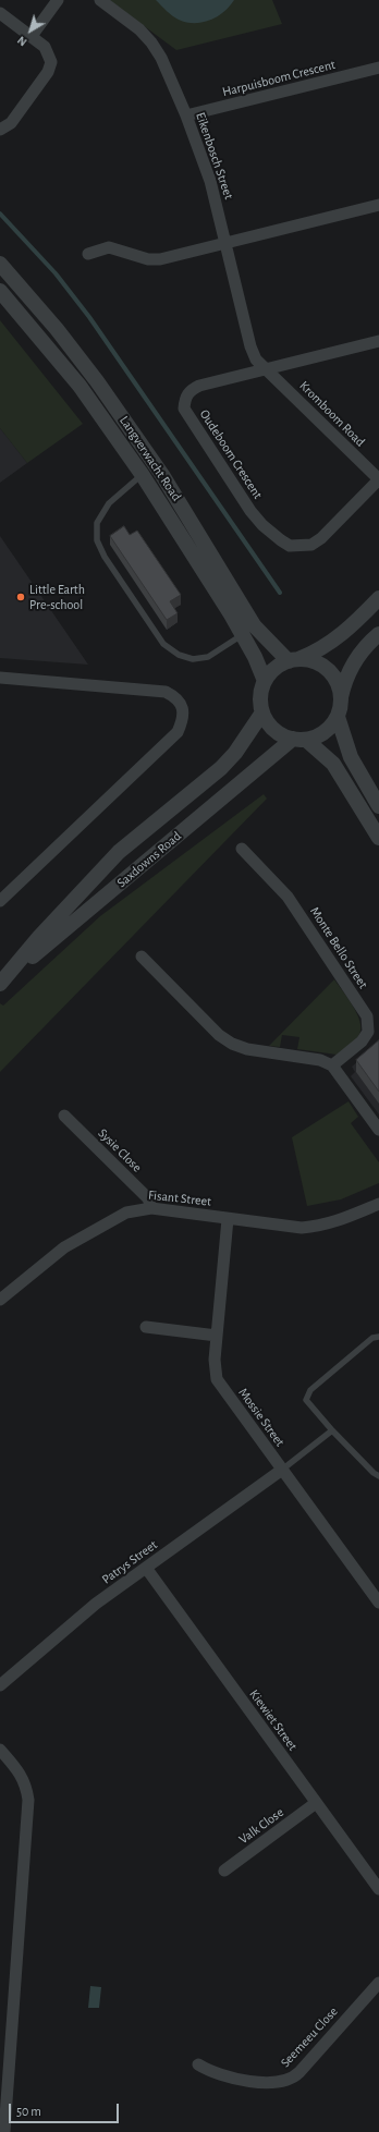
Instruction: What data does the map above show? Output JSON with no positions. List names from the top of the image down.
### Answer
{
  "streets": {
    "street": [
      "Harpuisboom Crescent",
      "Eikenbosch Street",
      "Kromboom Road",
      "Oudeboom Crescent",
      "Langverwacht Road",
      "Saxdowns Road",
      "Monte Bello Street",
      "Sysie Close",
      "Fisant Street",
      "Mossie Street",
      "Patrys Street",
      "Kiewiet Street",
      "Valk Close",
      "Seemeeu Close"
    ]
  },
  "crossings": [
    ["Harpuisboom Crescent", "Eikenbosch Street"],
    ["Eikenbosch Street", "Kromboom Road"],
    ["Eikenbosch Street", "Oudeboom Crescent"],
    ["Kromboom Road", "Oudeboom Crescent"],
    ["Langverwacht Road", "Saxdowns Road"],
    ["Sysie Close", "Fisant Street"],
    ["Fisant Street", "Mossie Street"],
    ["Mossie Street", "Patrys Street"],
    ["Patrys Street", "Kiewiet Street"],
    ["Kiewiet Street", "Valk Close"]
  ],
  "places": ["Little Earth Pre-school"],
  "scale_bar": "50 m",
  "north": "bottom left"
}
